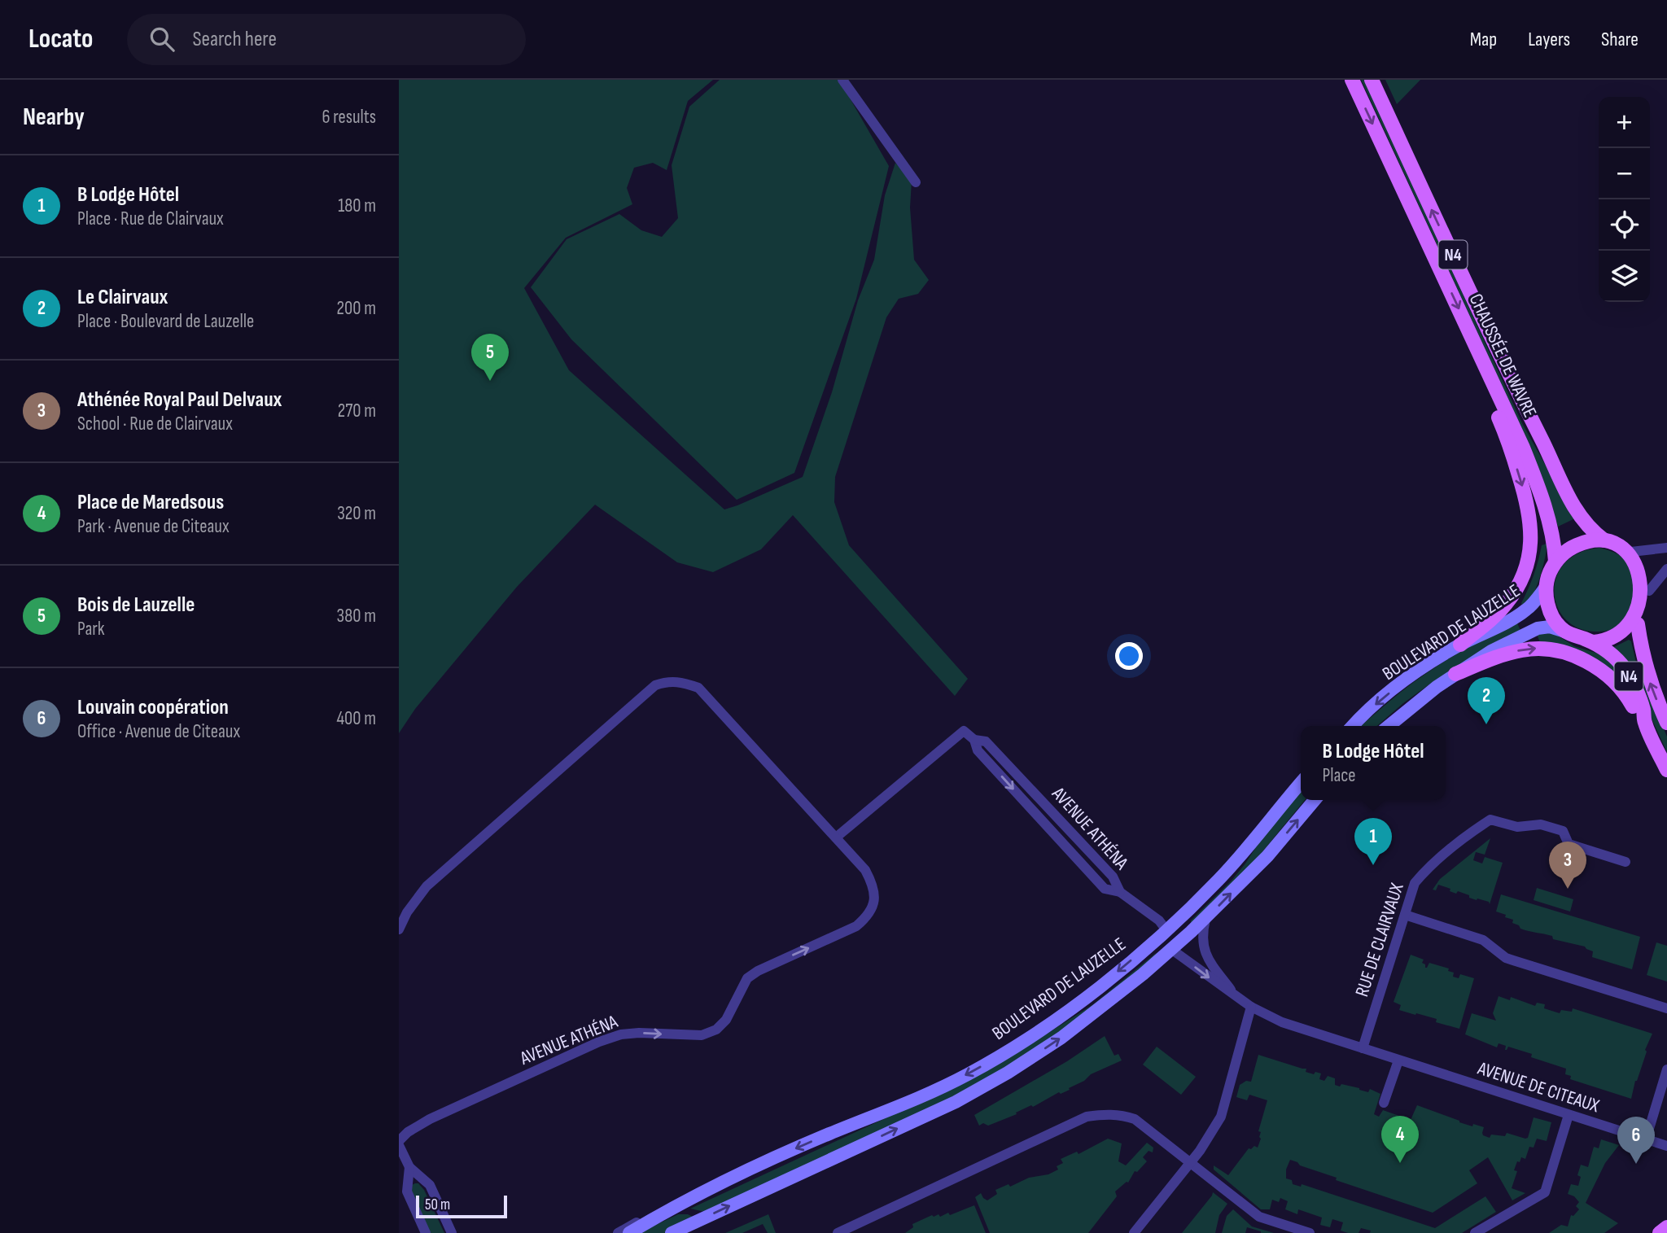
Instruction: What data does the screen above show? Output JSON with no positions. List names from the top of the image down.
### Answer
{
  "streets": {
    "main road": ["N4", "CHAUSSÉE DE WAVRE", "BOULEVARD DE LAUZELLE"],
    "street": ["AVENUE ATHÉNA", "RUE DE CLAIRVAUX", "AVENUE DE CITEAUX"]
  },
  "crossings": [
    ["N4", "CHAUSSÉE DE WAVRE"],
    ["N4", "BOULEVARD DE LAUZELLE"],
    ["CHAUSSÉE DE WAVRE", "BOULEVARD DE LAUZELLE"],
    ["BOULEVARD DE LAUZELLE", "AVENUE ATHÉNA"],
    ["BOULEVARD DE LAUZELLE", "AVENUE DE CITEAUX"],
    ["RUE DE CLAIRVAUX", "AVENUE DE CITEAUX"]
  ],
  "scale_bar": "50 m",
  "page": {
    "header": "Locato",
    "search": "Search here",
    "nav": ["Map", "Layers", "Share"],
    "heading": ["Nearby", "6 results"],
    "map_buttons": ["+", "−"],
    "list": [
      {
        "mark": "1",
        "name": "B Lodge Hôtel",
        "note": "Place · Rue de Clairvaux",
        "value": "180 m"
      },
      {
        "mark": "2",
        "name": "Le Clairvaux",
        "note": "Place · Boulevard de Lauzelle",
        "value": "200 m"
      },
      {
        "mark": "3",
        "name": "Athénée Royal Paul Delvaux",
        "note": "School · Rue de Clairvaux",
        "value": "270 m"
      },
      {
        "mark": "4",
        "name": "Place de Maredsous",
        "note": "Park · Avenue de Citeaux",
        "value": "320 m"
      },
      {
        "mark": "5",
        "name": "Bois de Lauzelle",
        "note": "Park",
        "value": "380 m"
      },
      {
        "mark": "6",
        "name": "Louvain coopération",
        "note": "Office · Avenue de Citeaux",
        "value": "400 m"
      }
    ],
    "pins": [
      "5",
      "2",
      "1",
      "3",
      "4",
      "6"
    ],
    "popup": ["B Lodge Hôtel", "Place"],
    "scale": "50 m"
  }
}
